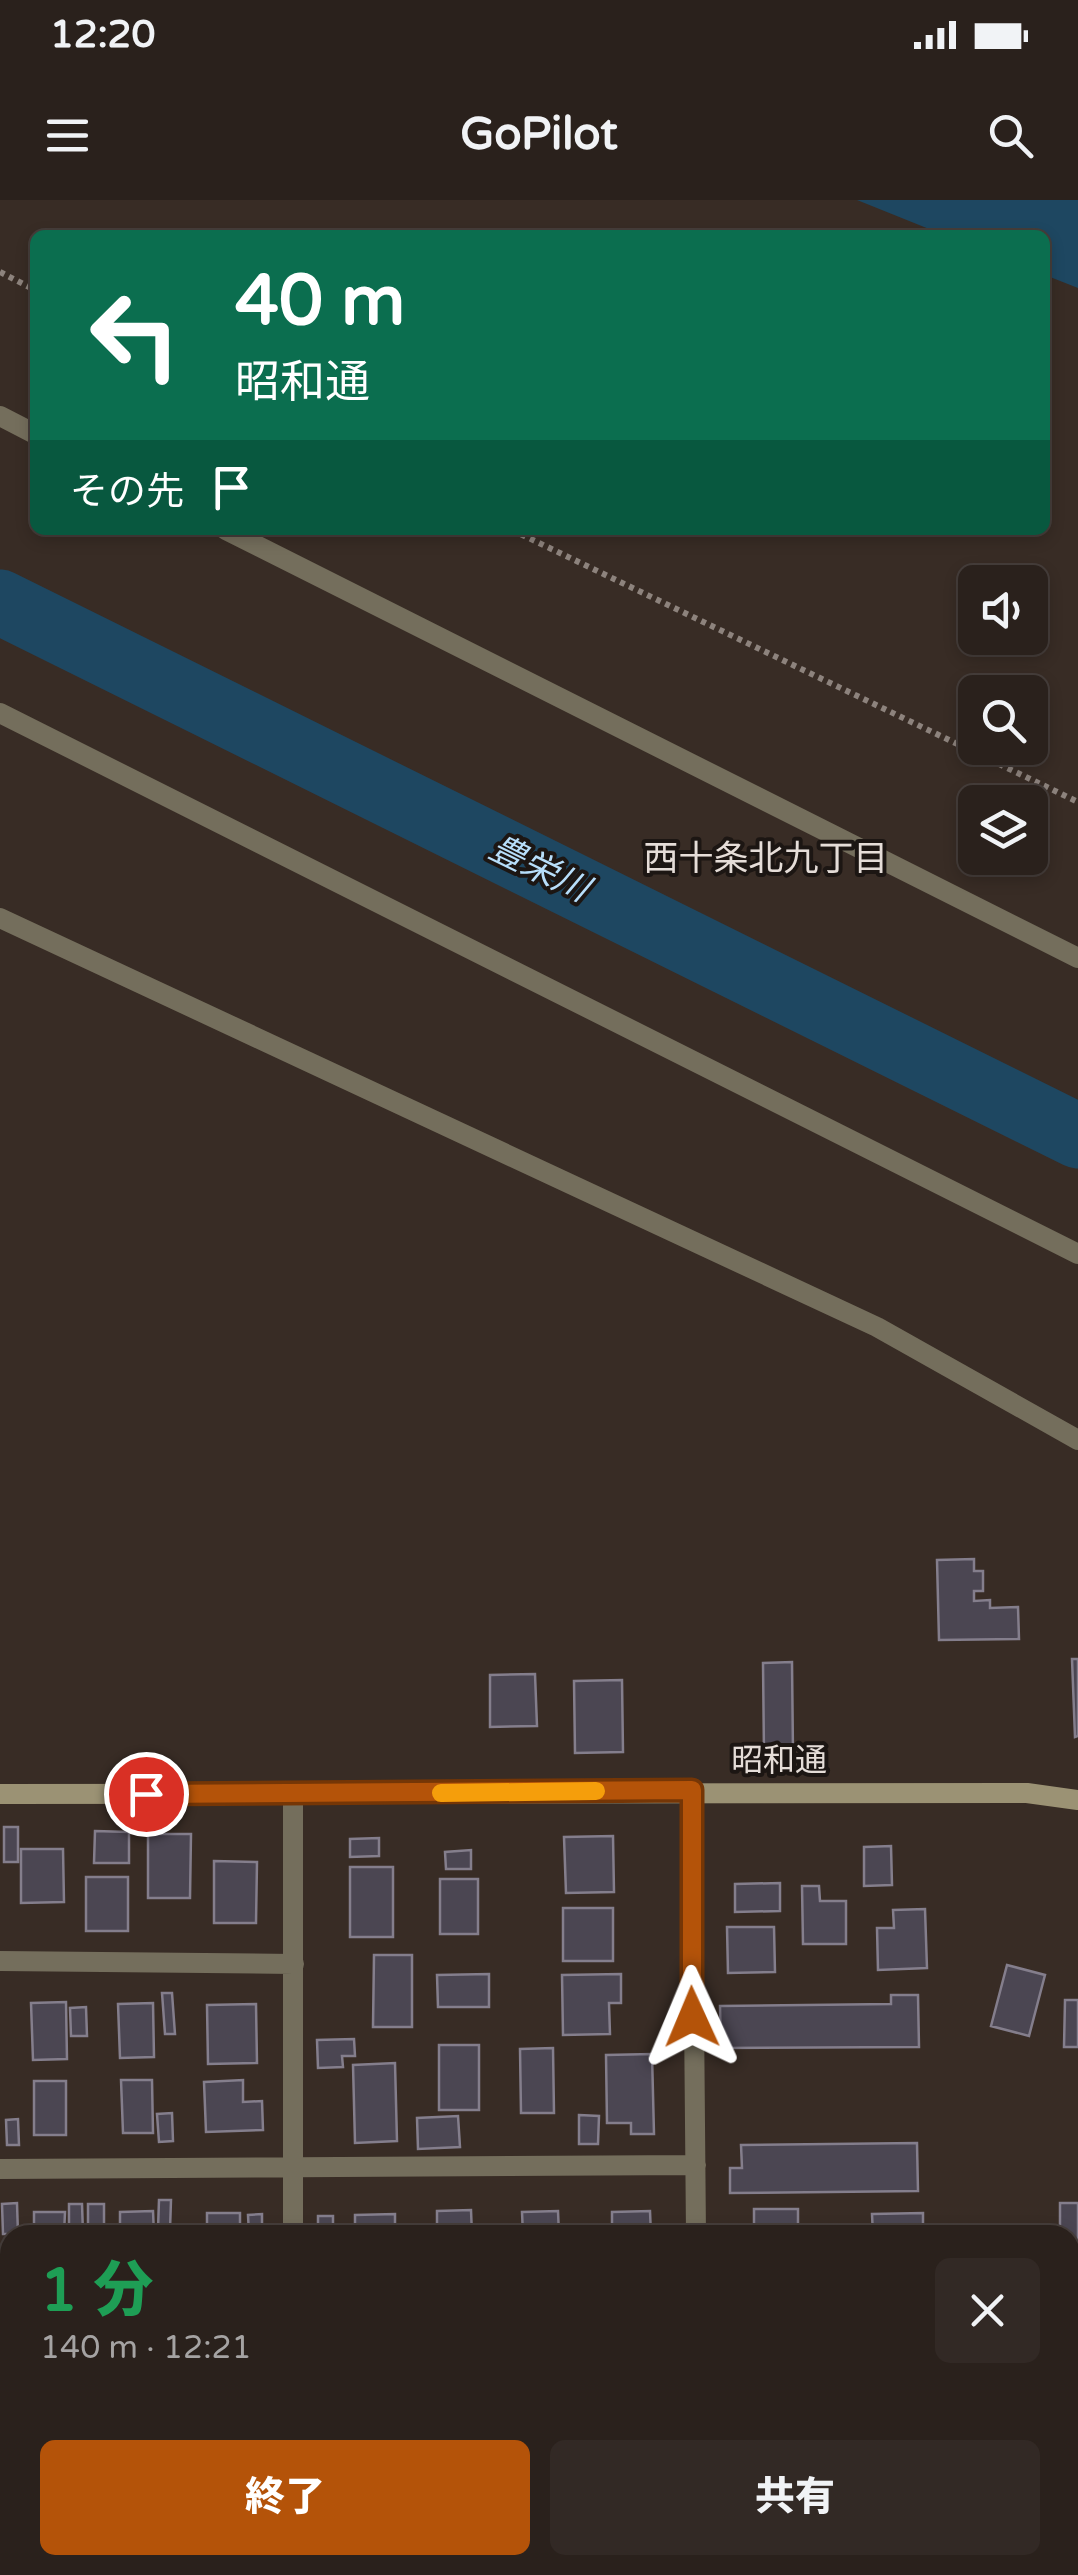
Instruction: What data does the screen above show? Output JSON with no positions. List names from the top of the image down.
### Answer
{
  "streets": {
    "street": ["昭和通"]
  },
  "districts": ["西十条北九丁目"],
  "water": ["豊栄川"],
  "page": {
    "status": "12:20",
    "header": "GoPilot",
    "turn": ["40 m", "昭和通"],
    "then": "その先",
    "heading": ["1 分", "140 m · 12:21"],
    "buttons": ["終了", "共有"]
  }
}
